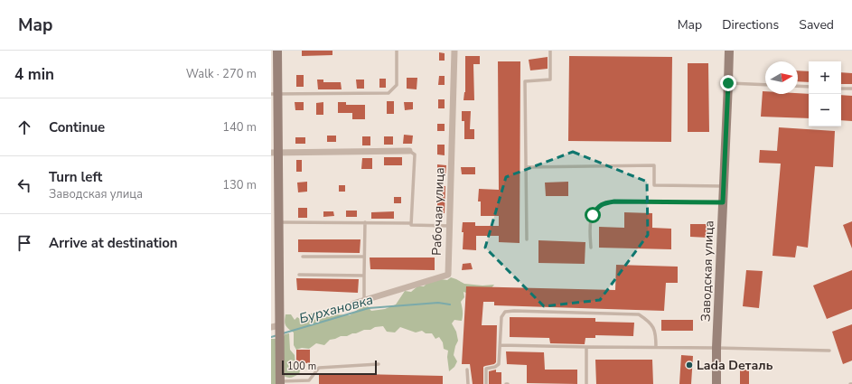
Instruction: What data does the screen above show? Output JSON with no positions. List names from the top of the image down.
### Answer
{
  "streets": {
    "street": ["Рабочая улица", "Заводская улица"]
  },
  "water": ["Бурхановка"],
  "places": ["Lada Dеталь"],
  "scale_bar": "100 m",
  "north": "right",
  "page": {
    "header": "Map",
    "nav": ["Map", "Directions", "Saved"],
    "heading": ["4 min", "Walk · 270 m"],
    "map_buttons": ["+", "−"],
    "list": [
      ["Continue", "140 m"],
      ["Turn left", "Заводская улица", "130 m"],
      "Arrive at destination"
    ],
    "scale": "100 m"
  }
}
